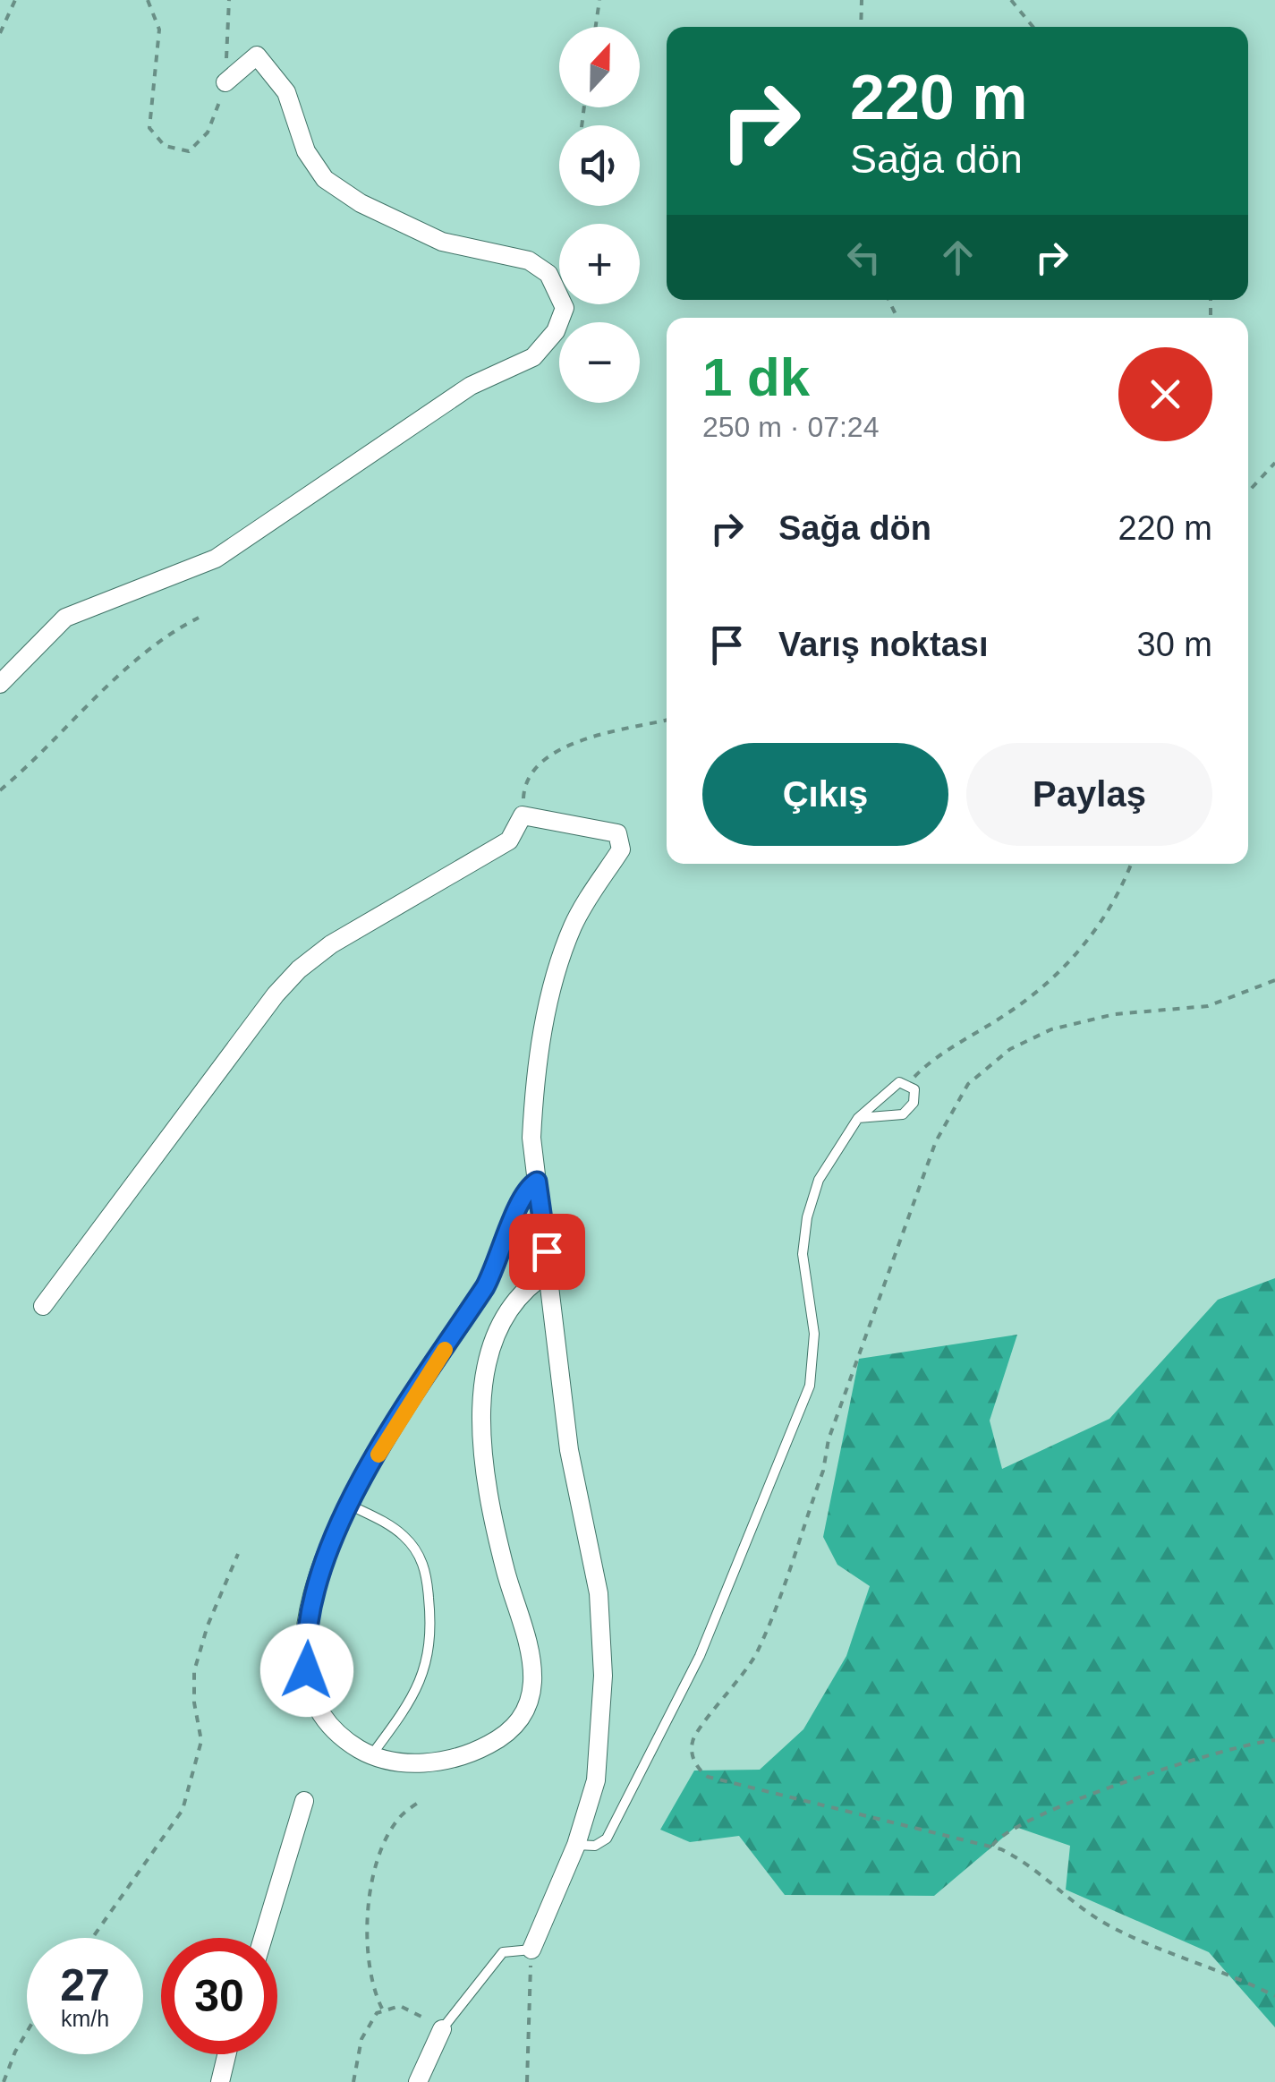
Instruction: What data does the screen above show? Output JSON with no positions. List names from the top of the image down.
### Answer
{
  "north": "top",
  "page": {
    "map_buttons": ["+", "−"],
    "turn": ["220 m", "Sağa dön"],
    "heading": ["1 dk", "250 m · 07:24"],
    "list": [
      {
        "name": "Sağa dön",
        "value": "220 m"
      },
      {
        "name": "Varış noktası",
        "value": "30 m"
      }
    ],
    "buttons": ["Çıkış", "Paylaş"],
    "speed": "27 km/h",
    "limit": "30"
  }
}
